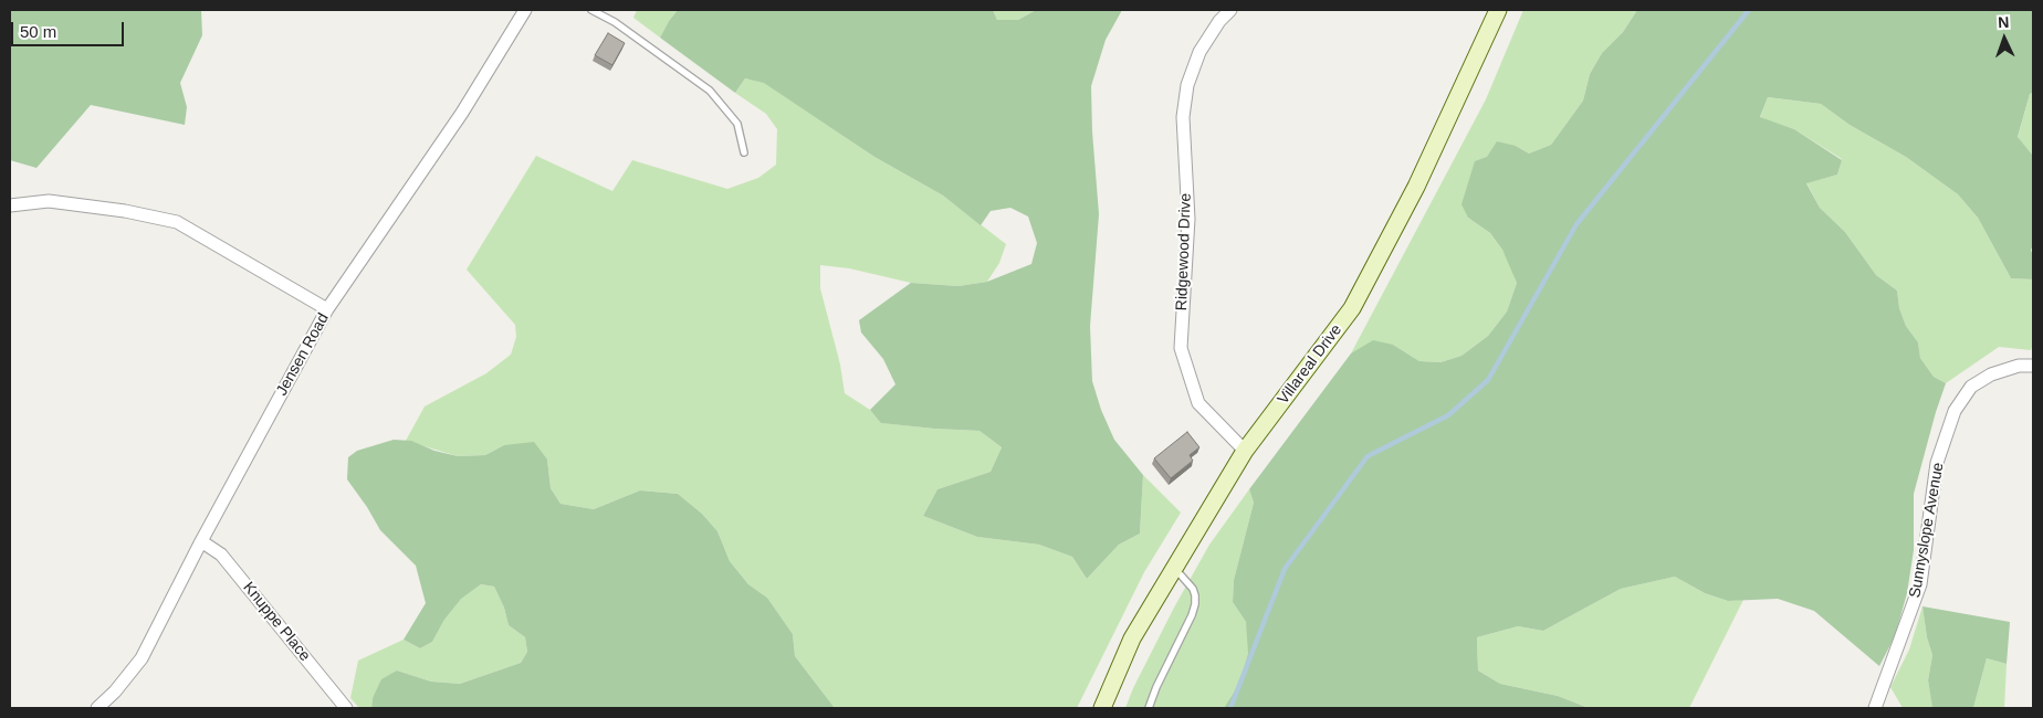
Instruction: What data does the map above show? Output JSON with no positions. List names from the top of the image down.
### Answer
{
  "streets": {
    "street": [
      "Ridgewood Drive",
      "Jensen Road",
      "Villareal Drive",
      "Sunnyslope Avenue",
      "Knuppe Place"
    ]
  },
  "crossings": [
    ["Ridgewood Drive", "Villareal Drive"],
    ["Jensen Road", "Knuppe Place"]
  ],
  "scale_bar": "50 m",
  "north": "top"
}
